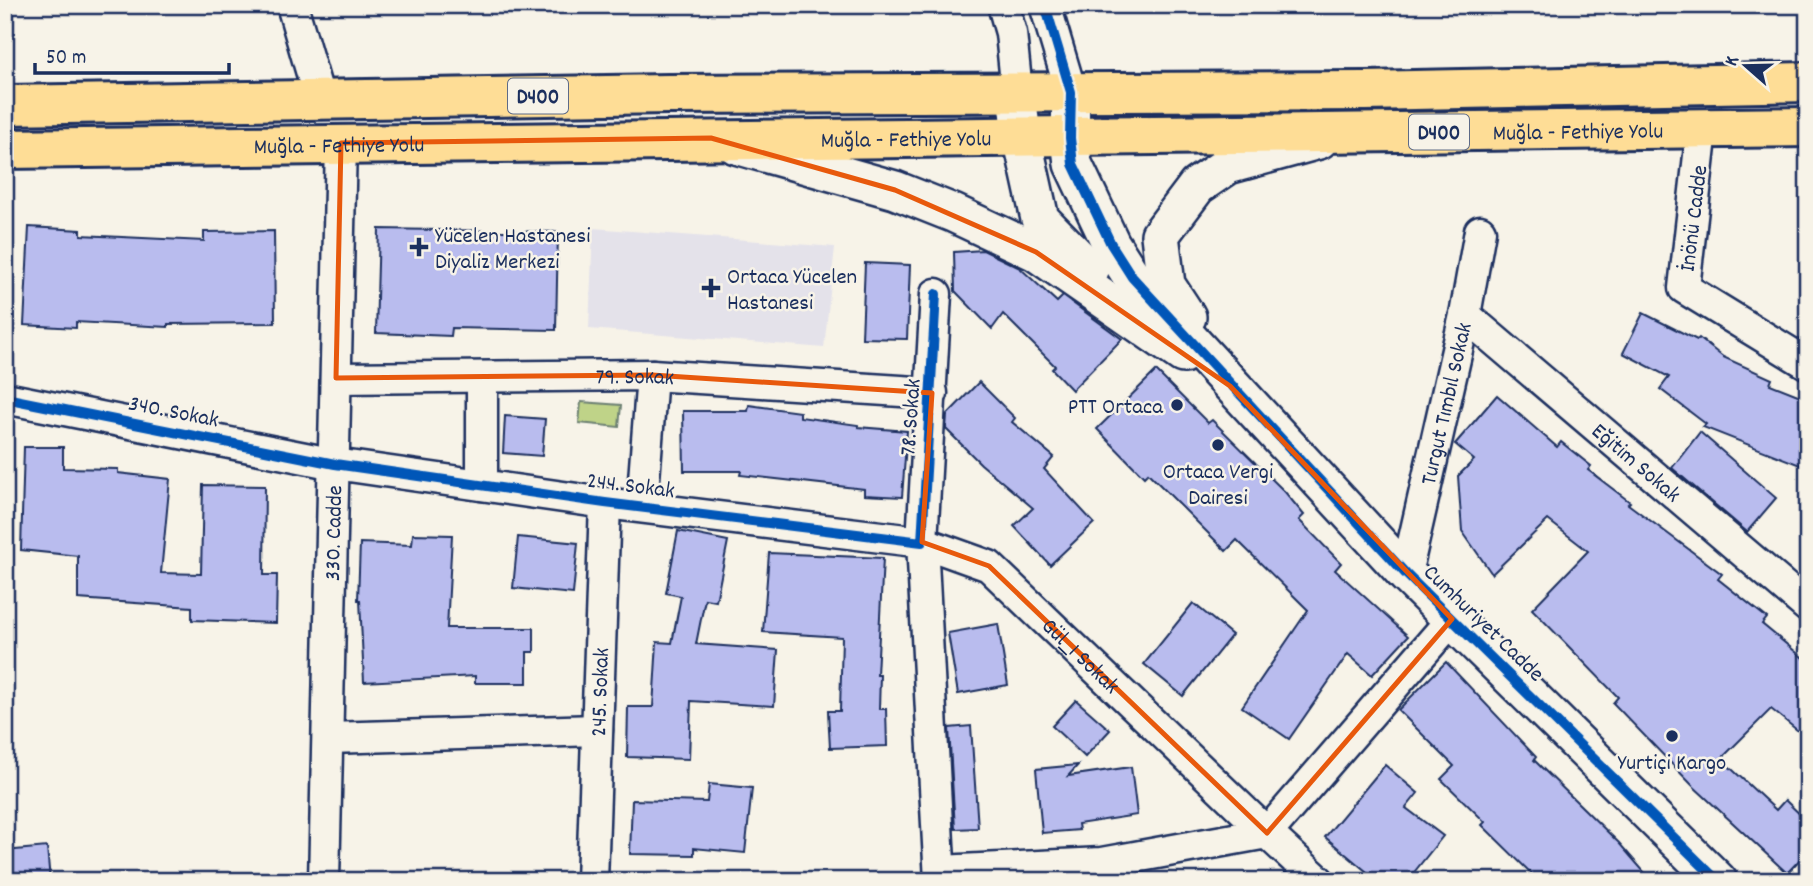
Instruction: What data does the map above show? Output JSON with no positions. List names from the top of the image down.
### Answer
{
  "streets": {
    "highway": ["D400", "Muğla - Fethiye Yolu"],
    "street": [
      "İnönü Cadde",
      "79. Sokak",
      "Turgut Tımbıl Sokak",
      "340. Sokak",
      "78. Sokak",
      "Eğitim Sokak",
      "244. Sokak",
      "330. Cadde",
      "Cumhuriyet Cadde",
      "Gül_1 Sokak",
      "245. Sokak"
    ]
  },
  "crossings": [
    ["Muğla - Fethiye Yolu", "İnönü Cadde"],
    ["Muğla - Fethiye Yolu", "330. Cadde"],
    ["79. Sokak", "78. Sokak"],
    ["79. Sokak", "330. Cadde"],
    ["Turgut Tımbıl Sokak", "Eğitim Sokak"],
    ["Turgut Tımbıl Sokak", "Cumhuriyet Cadde"],
    ["340. Sokak", "244. Sokak"],
    ["340. Sokak", "330. Cadde"],
    ["78. Sokak", "244. Sokak"],
    ["78. Sokak", "Gül_1 Sokak"],
    ["244. Sokak", "330. Cadde"],
    ["244. Sokak", "Gül_1 Sokak"],
    ["244. Sokak", "245. Sokak"]
  ],
  "places": {
    "health": ["Yücelen Hastanesi Diyaliz Merkezi", "Ortaca Yücelen Hastanesi"],
    "other": ["PTT Ortaca", "Ortaca Vergi Dairesi", "Yurtiçi Kargo"]
  },
  "scale_bar": "50 m",
  "north": "left"
}
